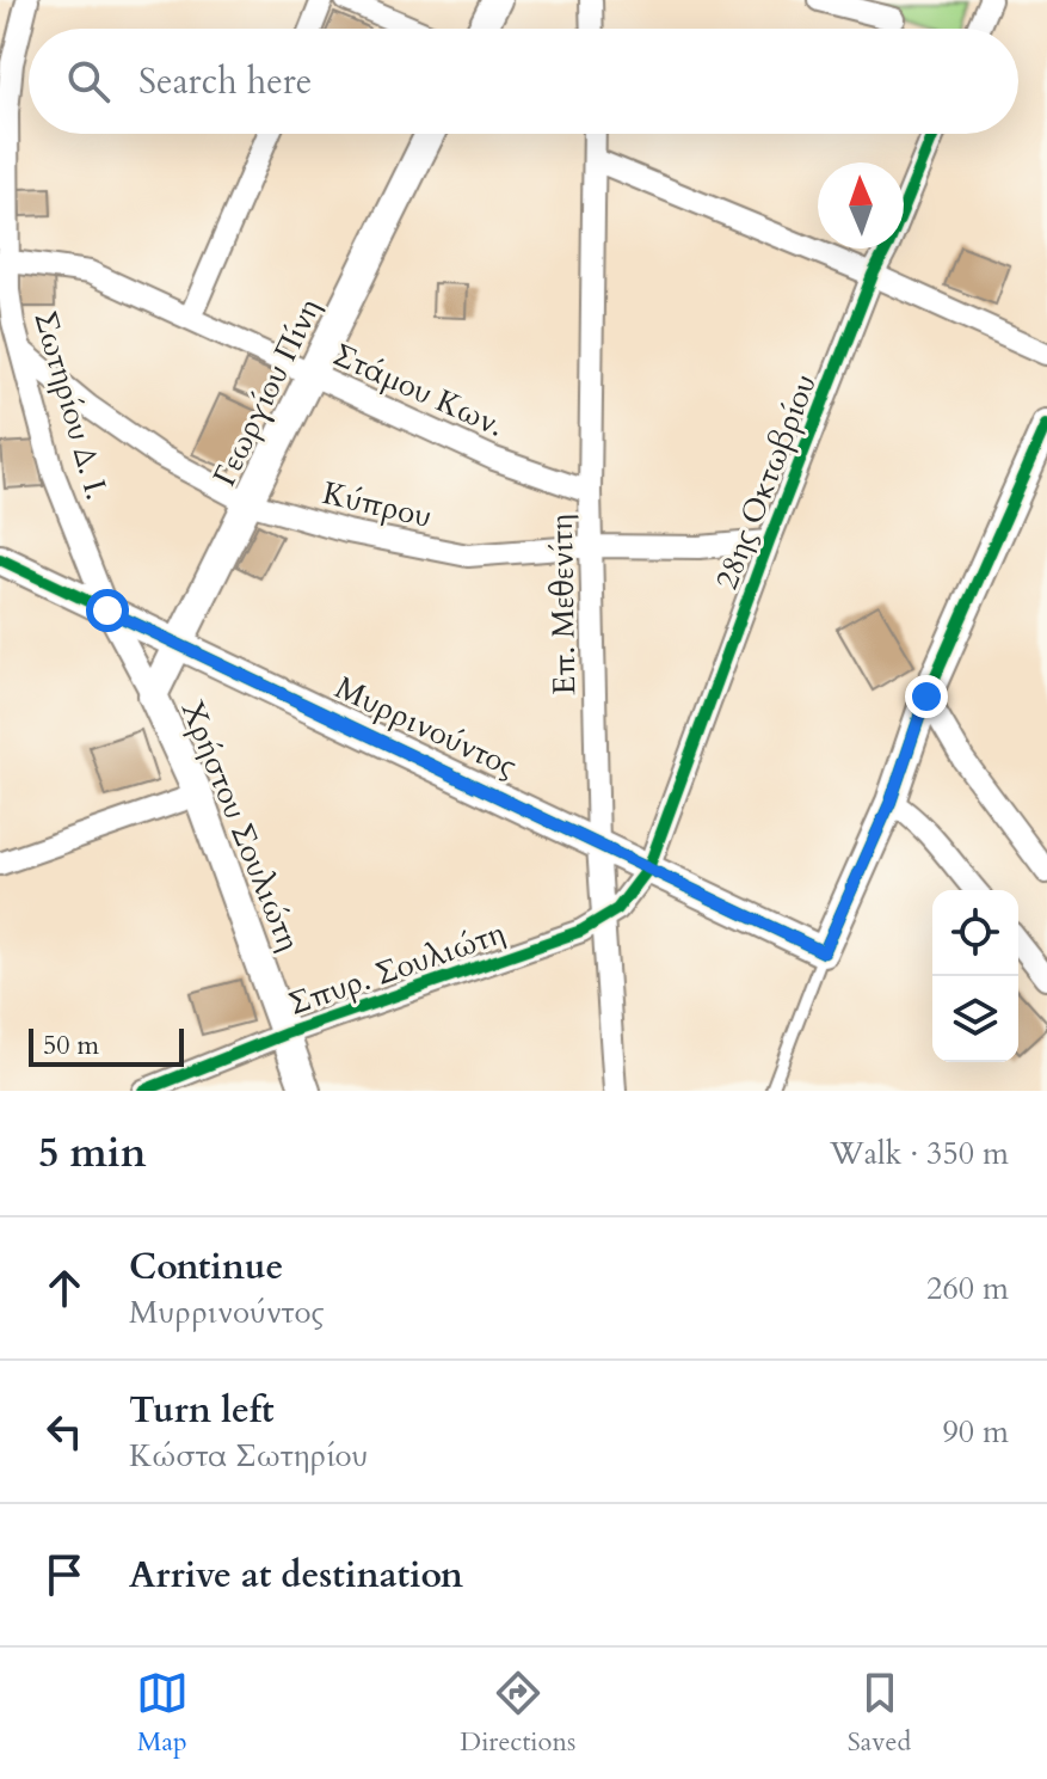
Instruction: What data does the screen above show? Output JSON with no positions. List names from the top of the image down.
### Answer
{
  "streets": {
    "street": [
      "Στάμου Κων.",
      "Γεωργίου Πίνη",
      "Σωτηρίου Δ. Ι.",
      "28ης Οκτωβρίου",
      "Κύπρου",
      "Επ. Μεθενίτη",
      "Μυρρινούντος",
      "Χρήστου Σουλιώτη",
      "Σπυρ. Σουλιώτη"
    ]
  },
  "crossings": [
    ["Στάμου Κων.", "Γεωργίου Πίνη"],
    ["Στάμου Κων.", "Σωτηρίου Δ. Ι."],
    ["Στάμου Κων.", "Επ. Μεθενίτη"],
    ["Γεωργίου Πίνη", "Σωτηρίου Δ. Ι."],
    ["Γεωργίου Πίνη", "Κύπρου"],
    ["Γεωργίου Πίνη", "Μυρρινούντος"],
    ["Γεωργίου Πίνη", "Χρήστου Σουλιώτη"],
    ["Σωτηρίου Δ. Ι.", "Κύπρου"],
    ["Σωτηρίου Δ. Ι.", "Μυρρινούντος"],
    ["Σωτηρίου Δ. Ι.", "Χρήστου Σουλιώτη"],
    ["28ης Οκτωβρίου", "Κύπρου"],
    ["28ης Οκτωβρίου", "Μυρρινούντος"],
    ["28ης Οκτωβρίου", "Σπυρ. Σουλιώτη"],
    ["Κύπρου", "Επ. Μεθενίτη"],
    ["Επ. Μεθενίτη", "Μυρρινούντος"],
    ["Επ. Μεθενίτη", "Σπυρ. Σουλιώτη"],
    ["Μυρρινούντος", "Σπυρ. Σουλιώτη"],
    ["Χρήστου Σουλιώτη", "Σπυρ. Σουλιώτη"]
  ],
  "scale_bar": "50 m",
  "north": "top",
  "page": {
    "search": "Search here",
    "scale": "50 m",
    "heading": ["5 min", "Walk · 350 m"],
    "list": [
      ["Continue", "Μυρρινούντος", "260 m"],
      ["Turn left", "Κώστα Σωτηρίου", "90 m"],
      "Arrive at destination"
    ],
    "nav": ["Map", "Directions", "Saved"]
  }
}
